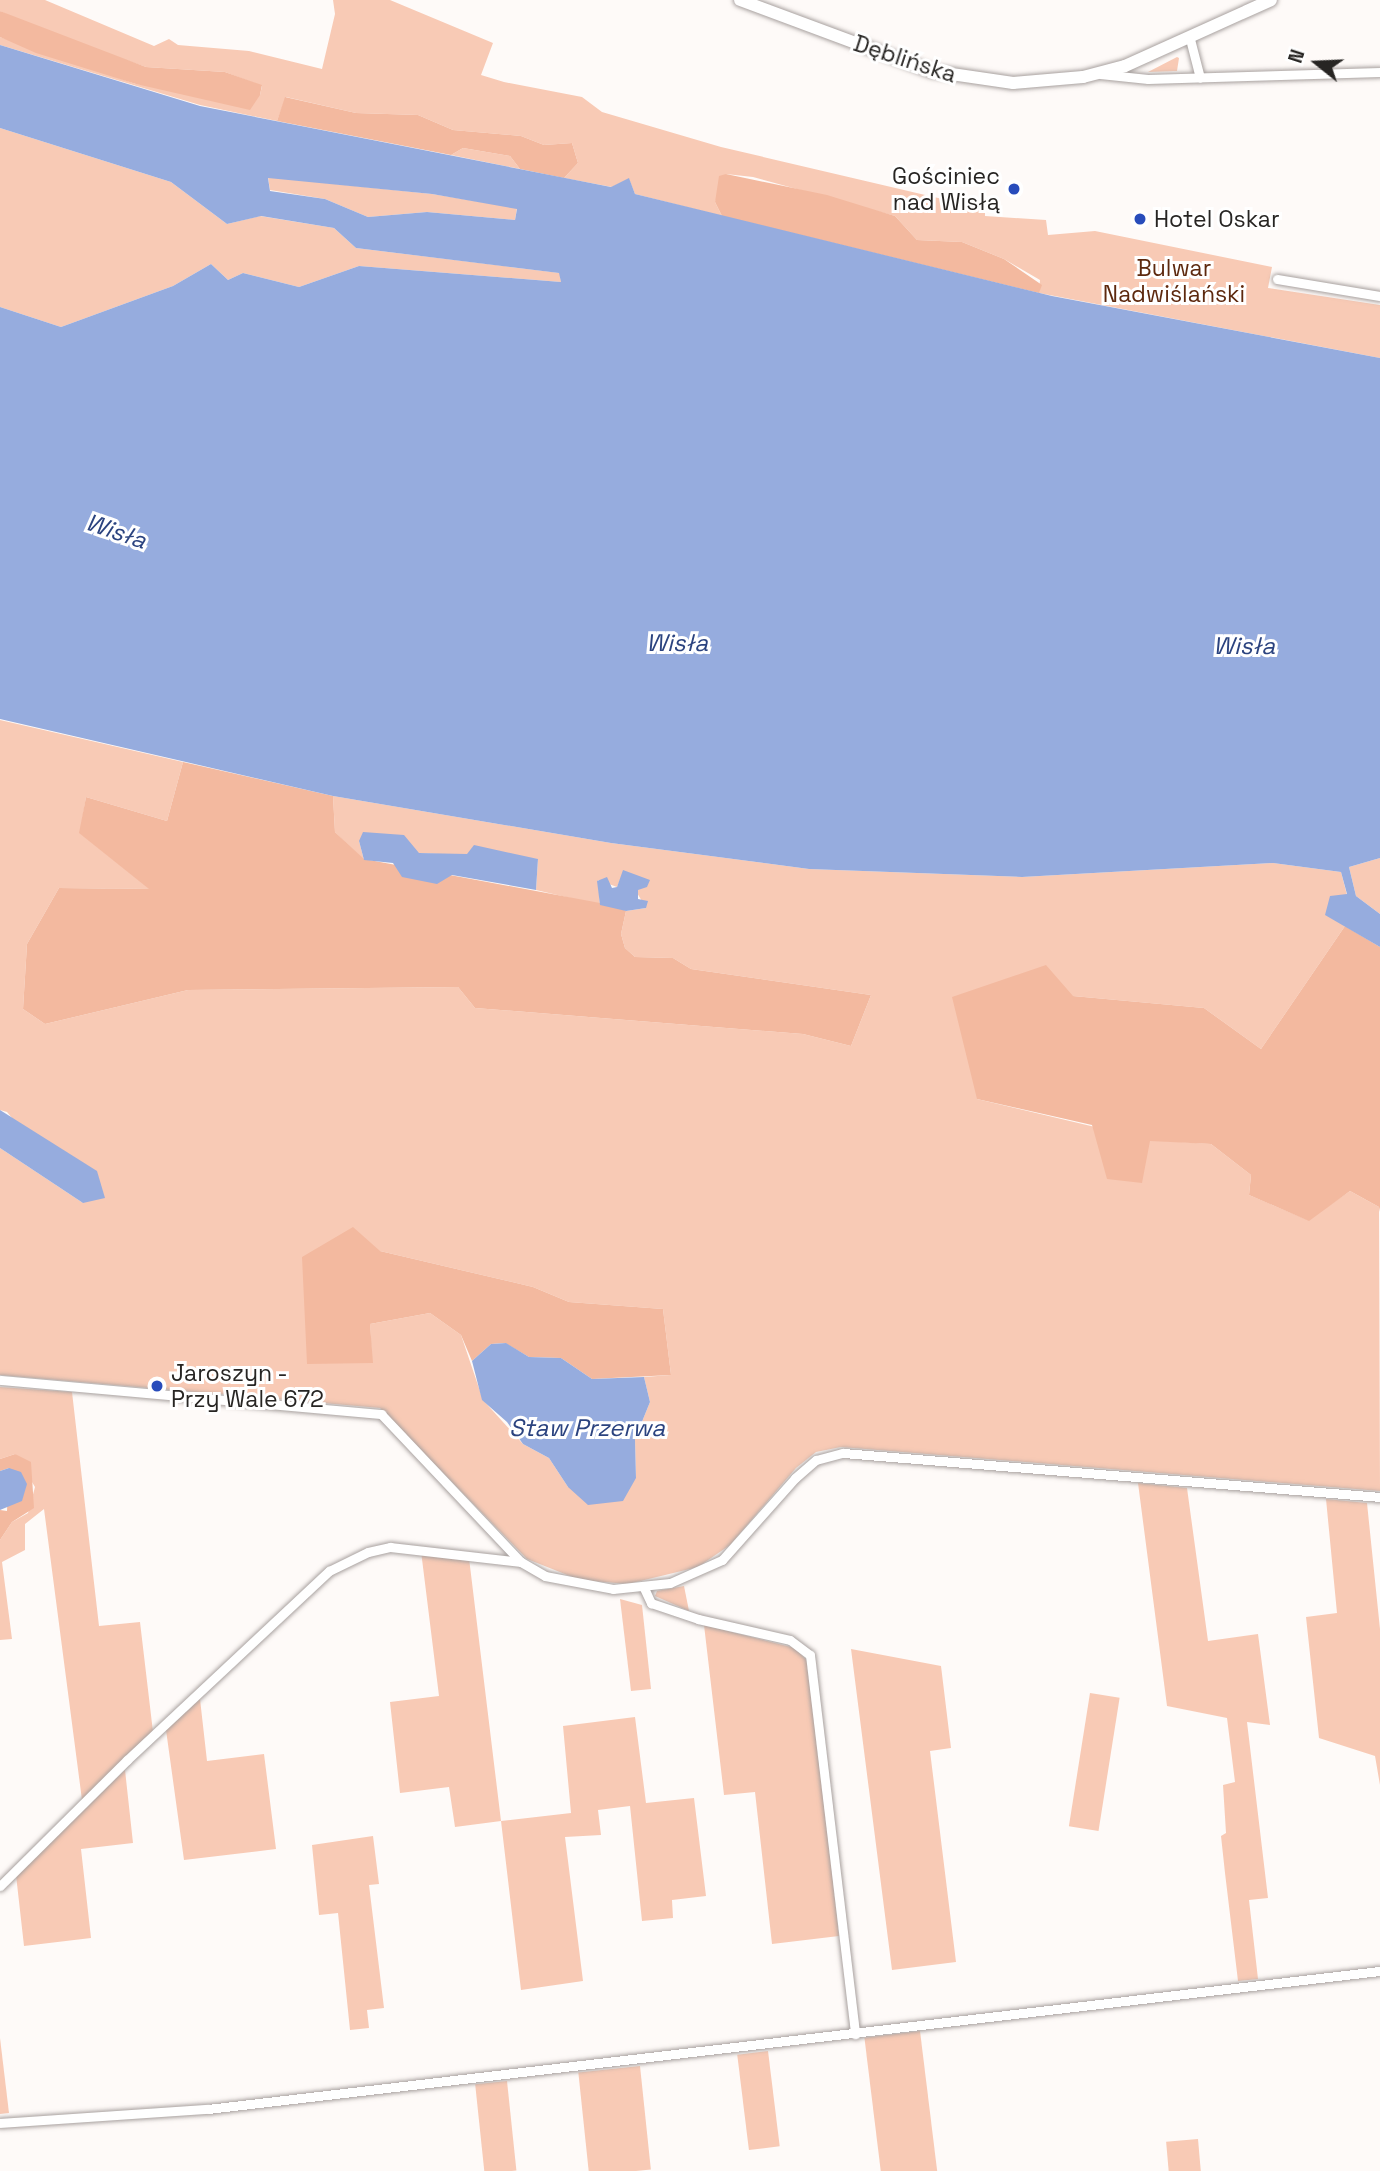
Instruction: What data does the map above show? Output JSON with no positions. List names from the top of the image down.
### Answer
{
  "streets": {
    "main road": ["Dęblińska"]
  },
  "water": ["Wisła", "Staw Przerwa"],
  "parks": ["Bulwar Nadwiślański"],
  "places": ["Gościniec nad Wisłą", "Hotel Oskar", "Jaroszyn - Przy Wale 672"],
  "north": "left"
}
